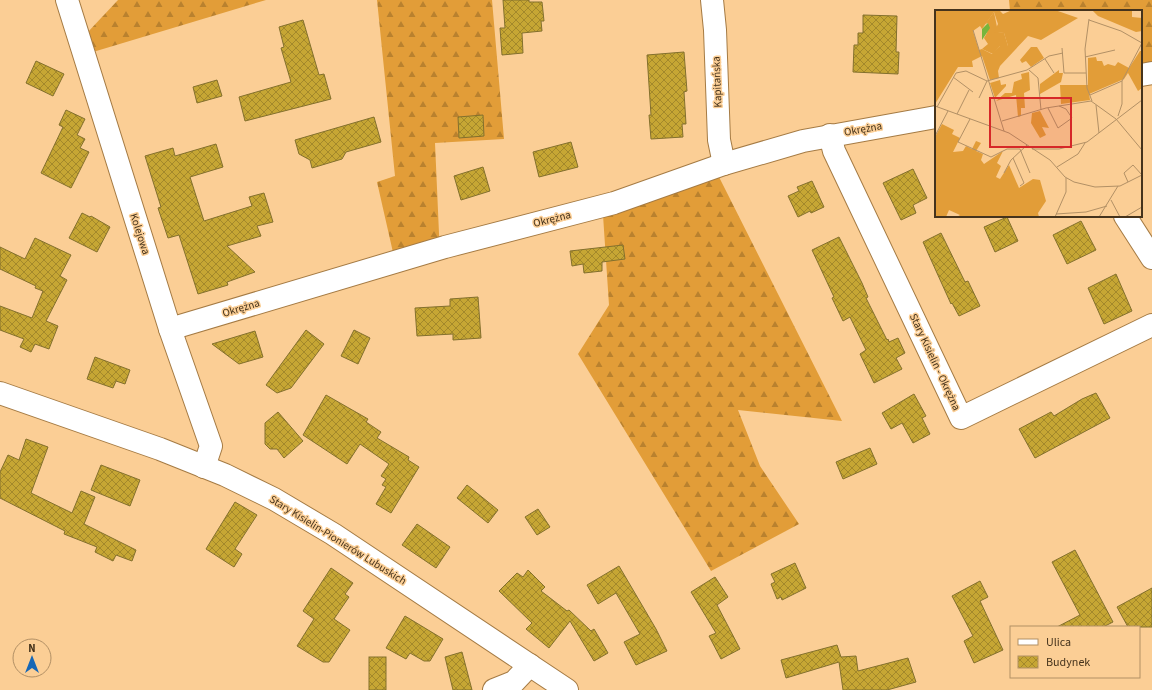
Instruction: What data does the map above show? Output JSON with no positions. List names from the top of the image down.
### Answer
{
  "streets": {
    "street": [
      "Kapitańska",
      "Okrężna",
      "Kolejowa",
      "Stary Kisielin - Okrężna",
      "Stary Kisielin-Pionierów Lubuskich"
    ]
  },
  "crossings": [
    ["Kapitańska", "Okrężna"],
    ["Okrężna", "Kolejowa"],
    ["Okrężna", "Stary Kisielin - Okrężna"],
    ["Kolejowa", "Stary Kisielin-Pionierów Lubuskich"]
  ],
  "legend": ["Ulica", "Budynek"],
  "north": "top"
}
